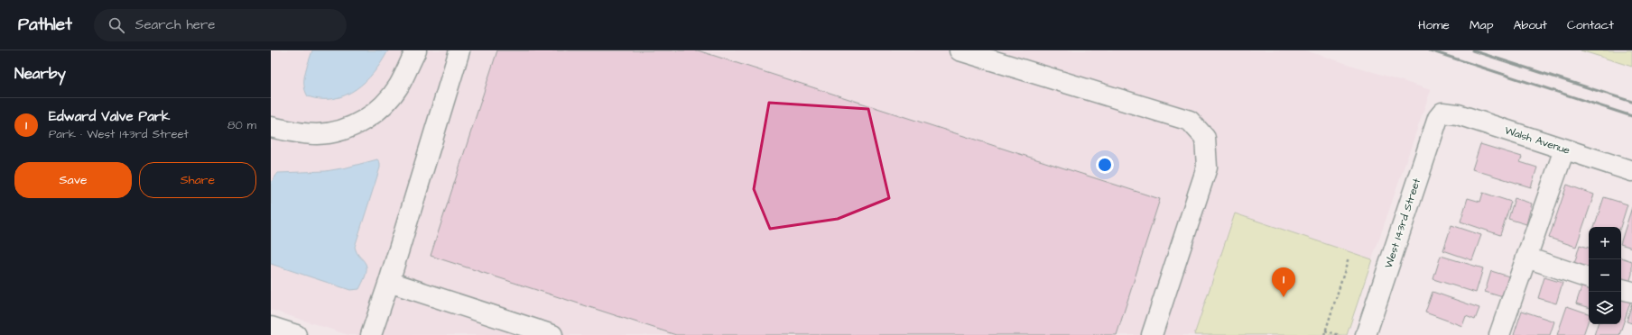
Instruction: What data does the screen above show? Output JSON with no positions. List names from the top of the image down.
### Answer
{
  "streets": {
    "street": ["Walsh Avenue", "West 143rd Street"]
  },
  "crossings": [
    ["Walsh Avenue", "West 143rd Street"]
  ],
  "page": {
    "header": "Pathlet",
    "search": "Search here",
    "nav": [
      "Home",
      "Map",
      "About",
      "Contact"
    ],
    "heading": "Nearby",
    "list": [
      {
        "mark": "1",
        "name": "Edward Valve Park",
        "note": "Park · West 143rd Street",
        "value": "80 m"
      }
    ],
    "buttons": ["Save", "Share"],
    "map_buttons": ["+", "−"],
    "pins": "1"
  }
}
